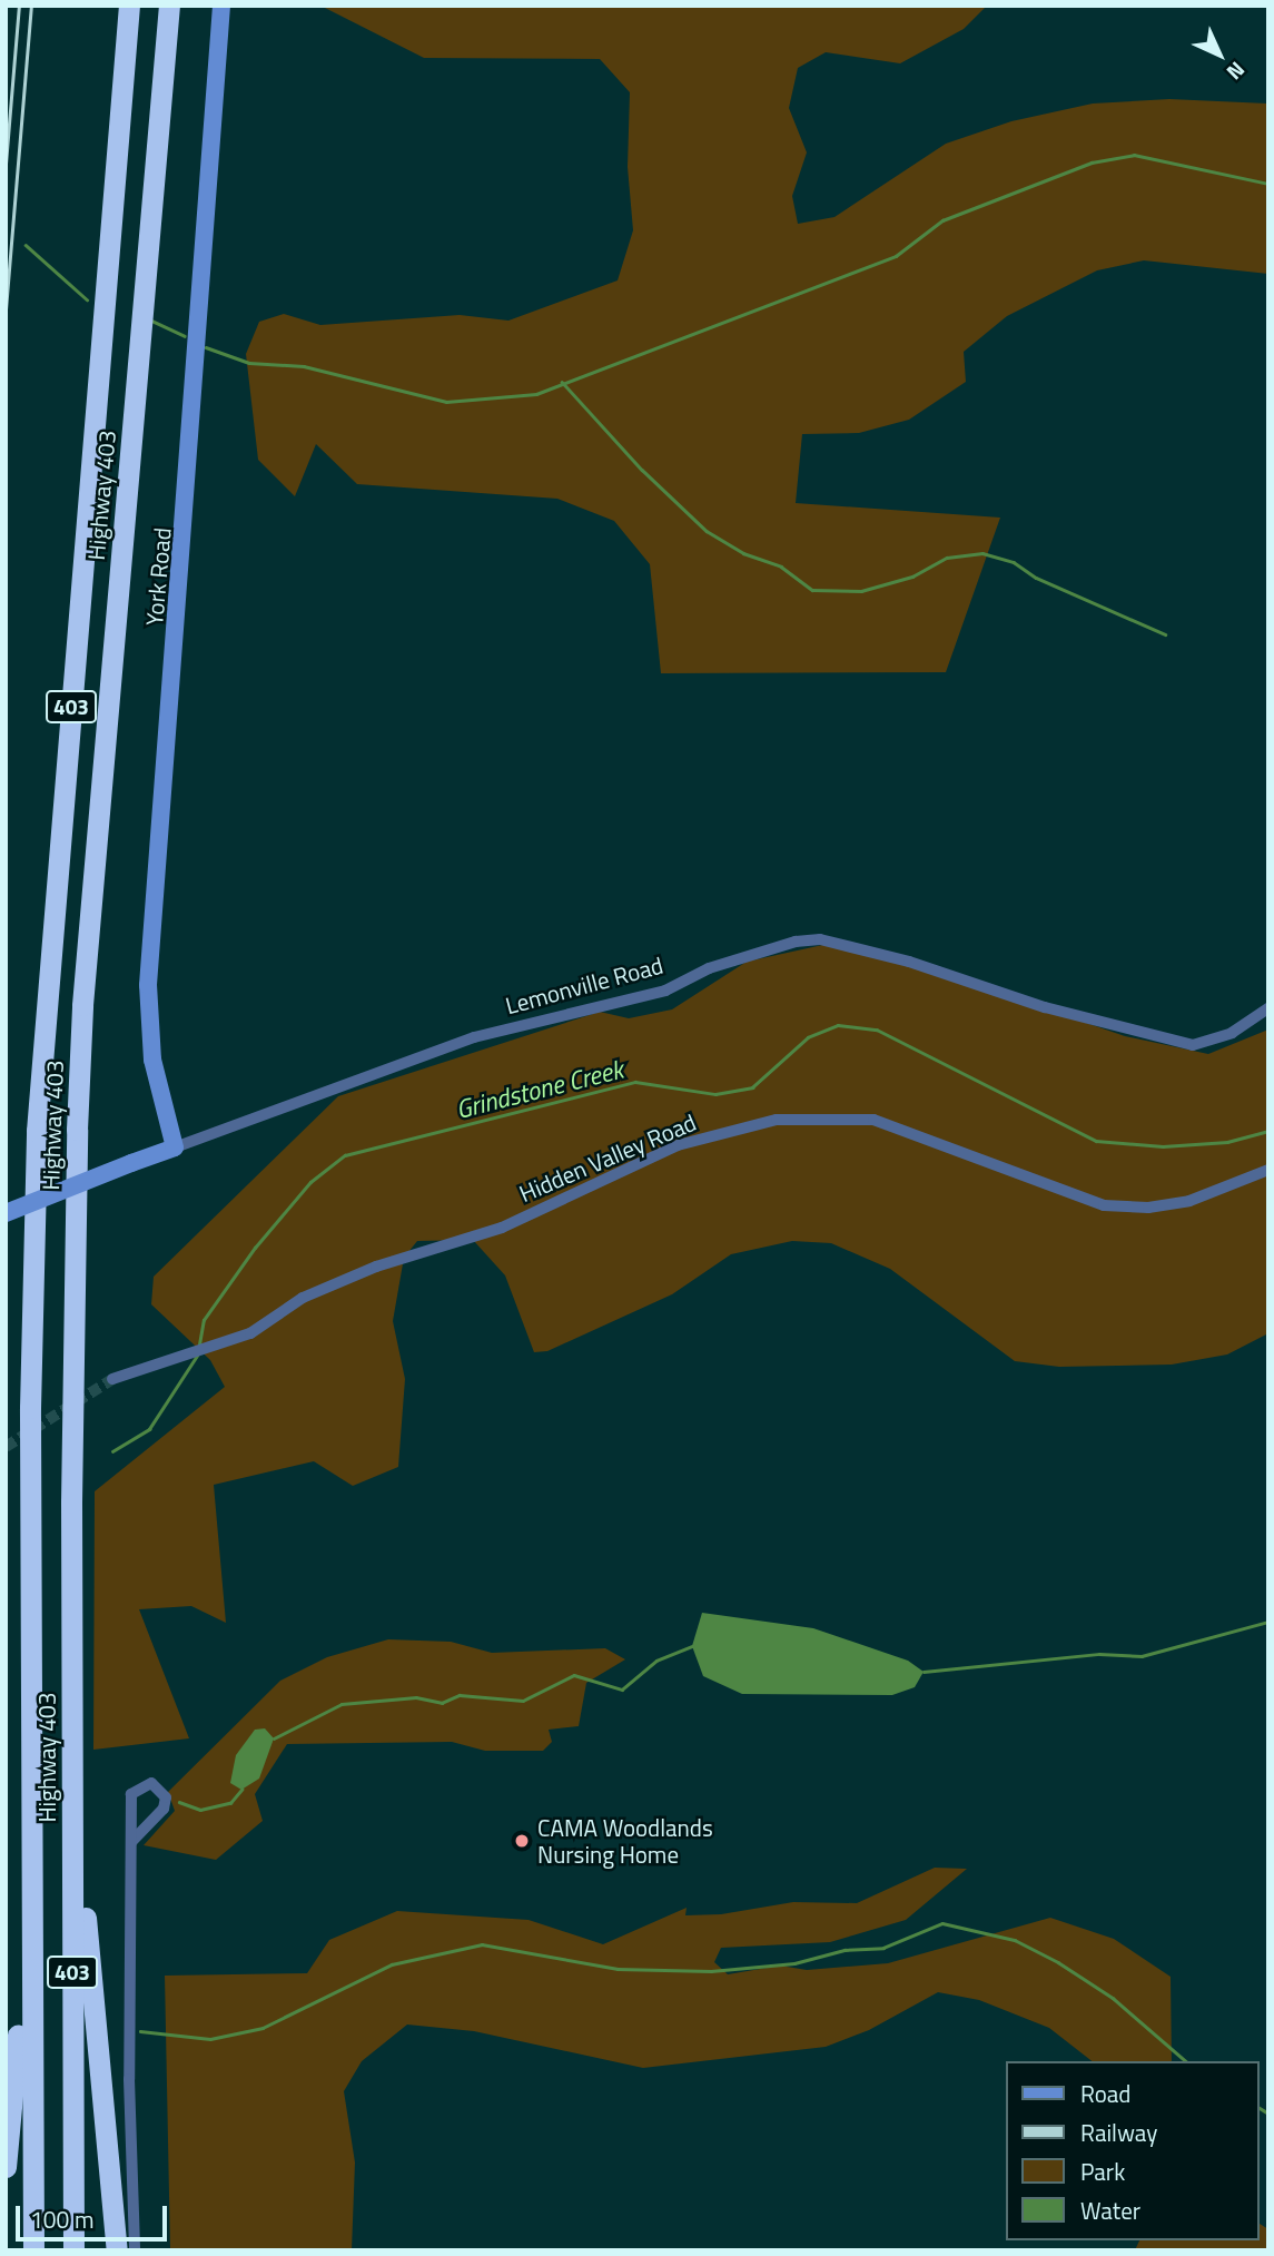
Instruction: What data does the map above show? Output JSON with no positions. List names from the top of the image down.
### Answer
{
  "streets": {
    "highway": ["Highway 403", "403"],
    "street": ["York Road", "Lemonville Road", "Hidden Valley Road"]
  },
  "crossings": [
    ["York Road", "Lemonville Road"]
  ],
  "water": ["Grindstone Creek"],
  "places": ["CAMA Woodlands Nursing Home"],
  "legend": [
    "Road",
    "Railway",
    "Park",
    "Water"
  ],
  "scale_bar": "100 m",
  "north": "bottom right"
}
